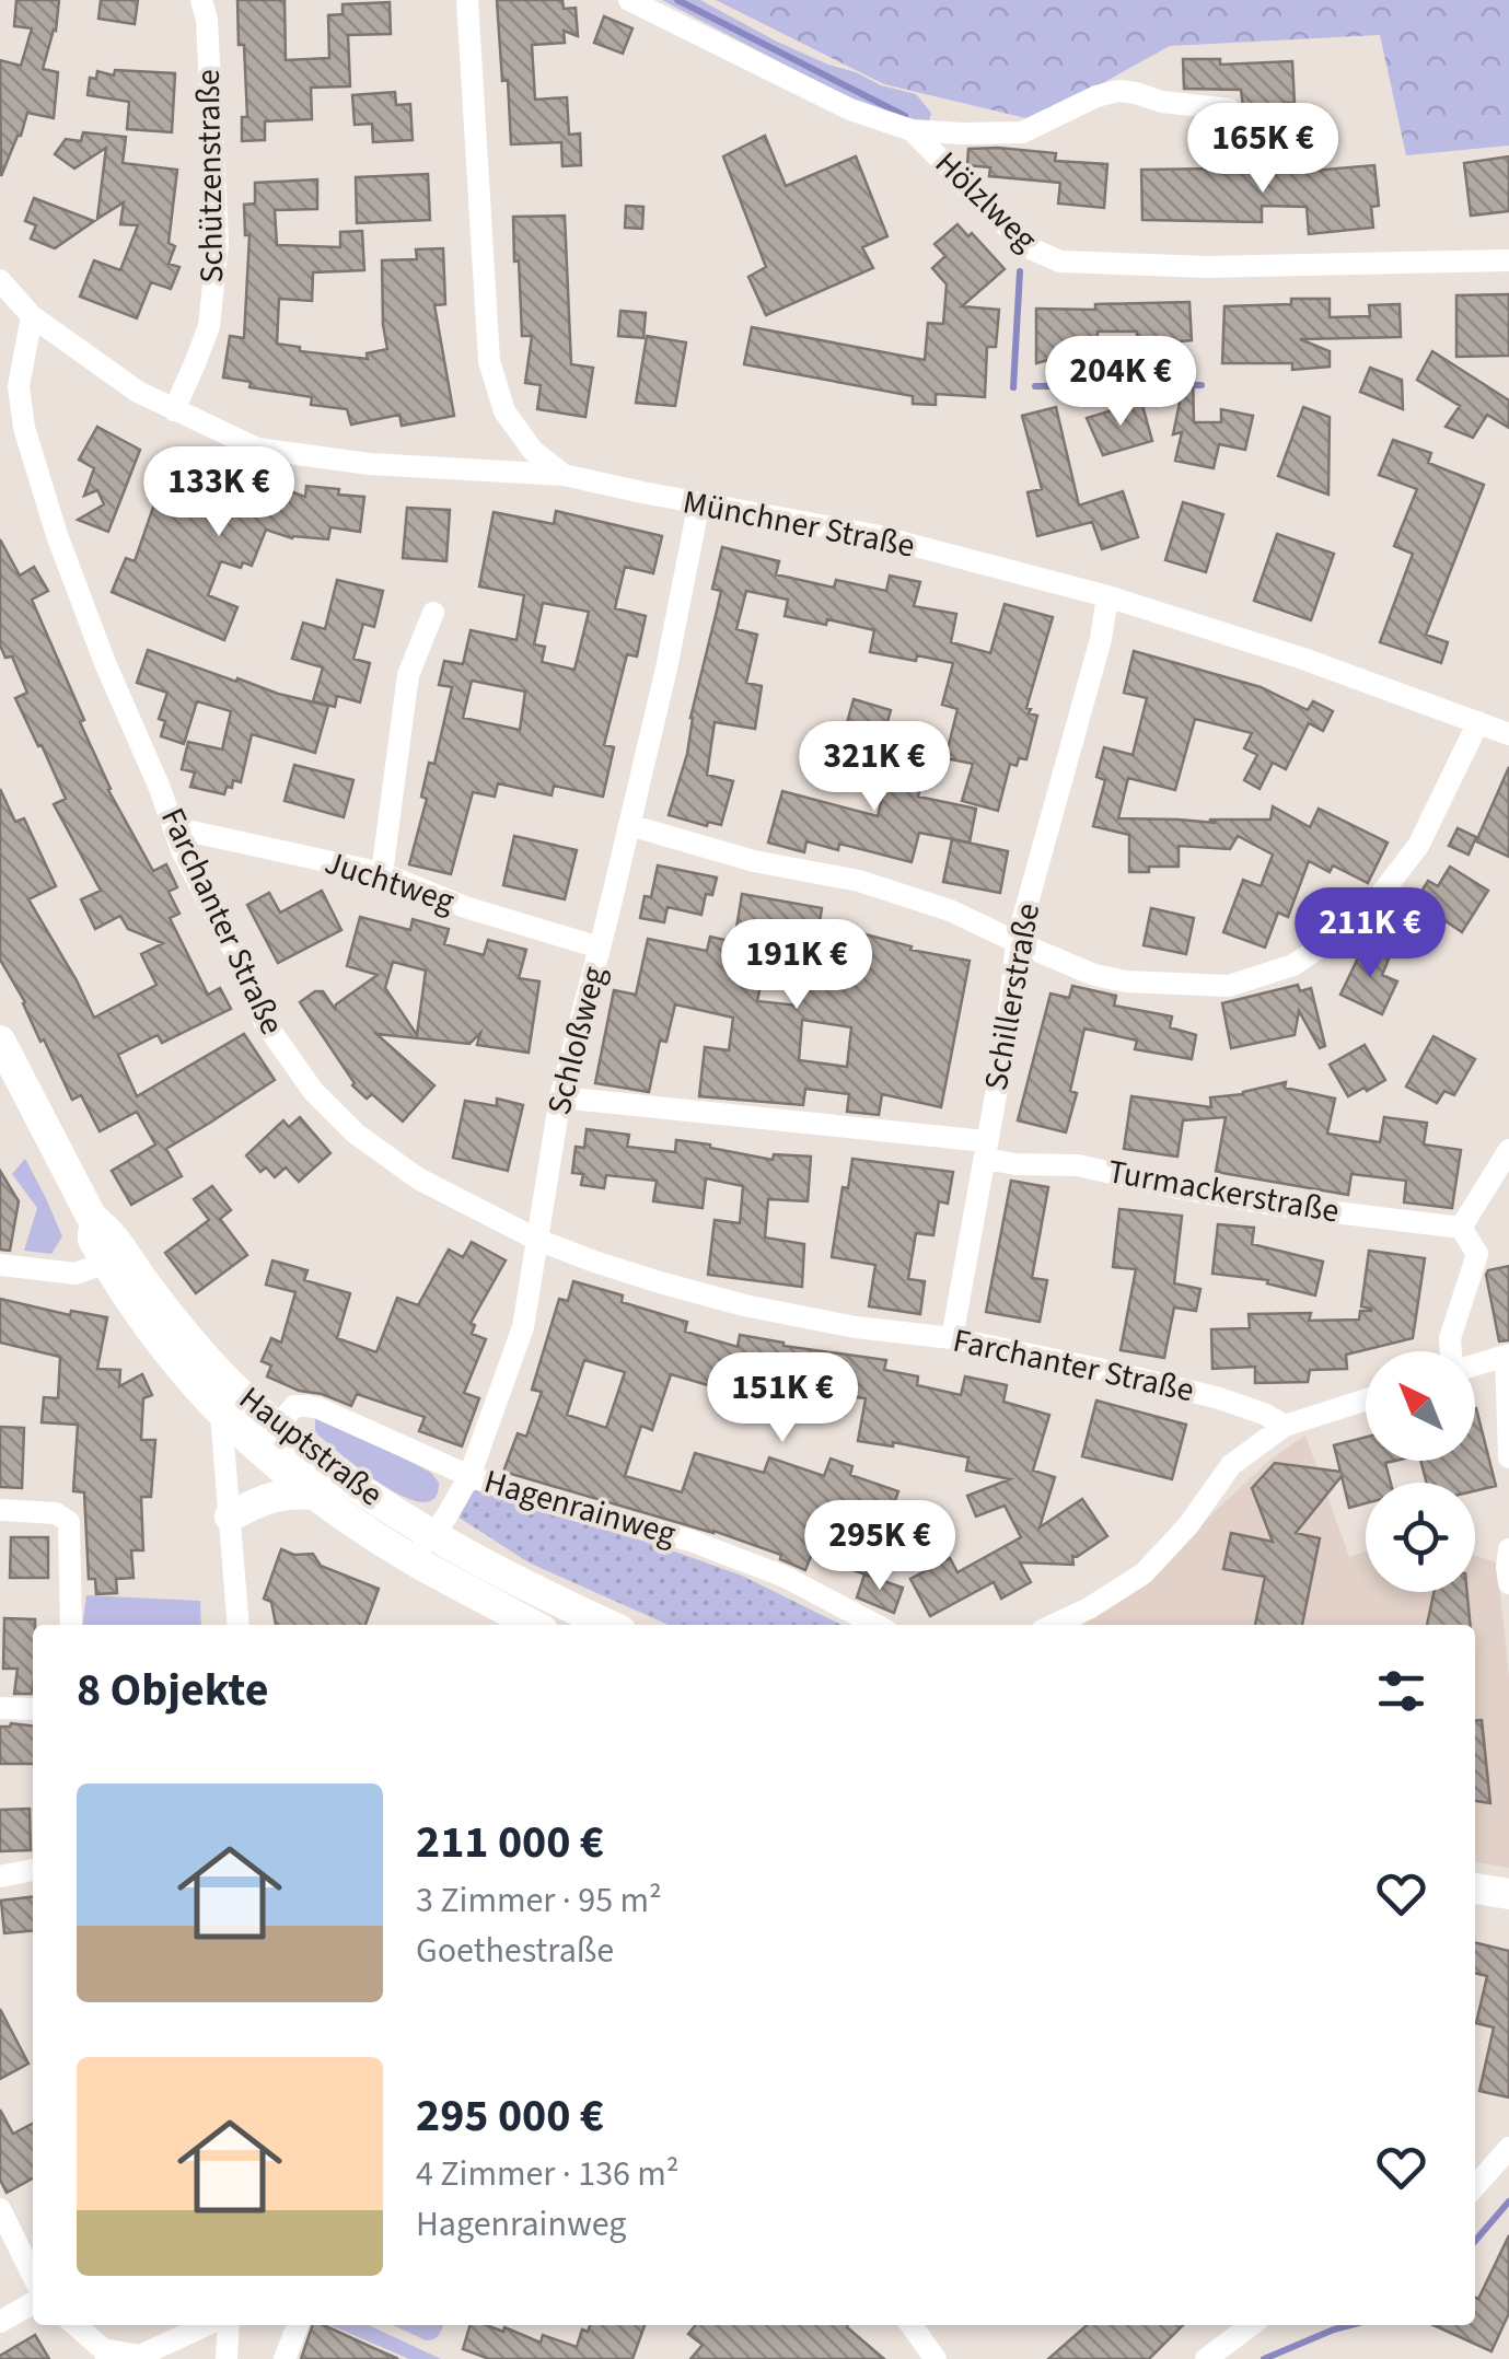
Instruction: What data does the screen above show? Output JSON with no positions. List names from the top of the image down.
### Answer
{
  "streets": {
    "main road": ["Hauptstraße"],
    "street": [
      "Schützenstraße",
      "Hölzlweg",
      "Münchner Straße",
      "Juchtweg",
      "Farchanter Straße",
      "Schillerstraße",
      "Schloßweg",
      "Turmackerstraße",
      "Hagenrainweg"
    ]
  },
  "crossings": [
    ["Schützenstraße", "Münchner Straße"],
    ["Münchner Straße", "Farchanter Straße"],
    ["Münchner Straße", "Schillerstraße"],
    ["Münchner Straße", "Schloßweg"],
    ["Juchtweg", "Farchanter Straße"],
    ["Juchtweg", "Schloßweg"],
    ["Farchanter Straße", "Schillerstraße"],
    ["Farchanter Straße", "Schloßweg"],
    ["Schillerstraße", "Turmackerstraße"],
    ["Schloßweg", "Turmackerstraße"],
    ["Schloßweg", "Hauptstraße"],
    ["Schloßweg", "Hagenrainweg"],
    ["Hauptstraße", "Hagenrainweg"]
  ],
  "north": "top left",
  "page": {
    "price": [
      "165K €",
      "204K €",
      "133K €",
      "321K €",
      "211K €",
      "191K €",
      "151K €",
      "295K €"
    ],
    "heading": "8 Objekte",
    "list": [
      {
        "name": "211 000 €",
        "note": "3 Zimmer · 95 m² · Goethestraße"
      },
      {
        "name": "295 000 €",
        "note": "4 Zimmer · 136 m² · Hagenrainweg"
      }
    ]
  }
}
